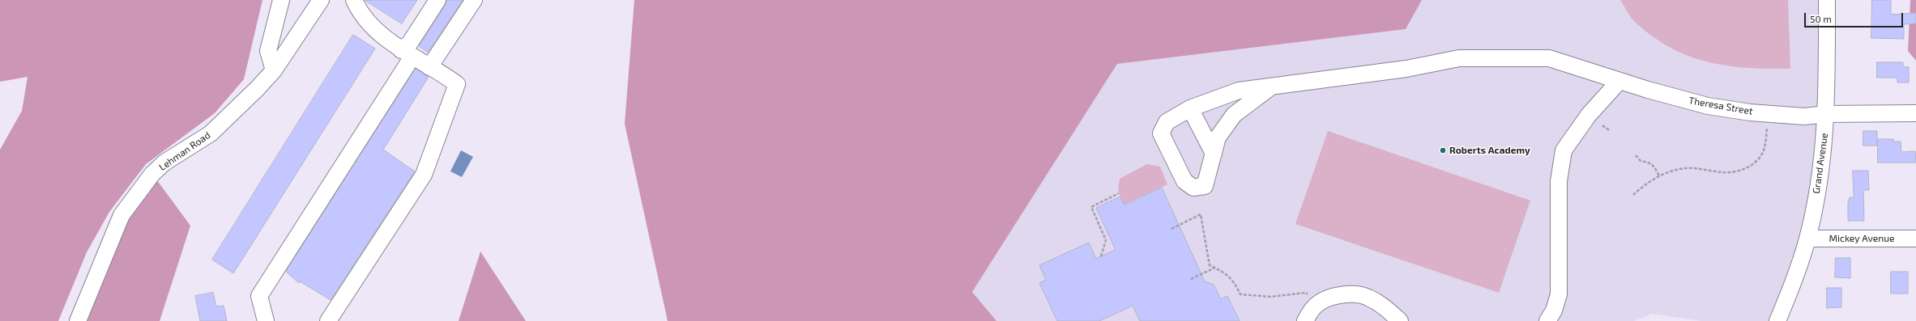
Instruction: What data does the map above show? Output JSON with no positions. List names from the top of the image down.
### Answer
{
  "streets": {
    "street": [
      "Theresa Street",
      "Lehman Road",
      "Grand Avenue",
      "Mickey Avenue"
    ]
  },
  "crossings": [
    ["Theresa Street", "Grand Avenue"],
    ["Grand Avenue", "Mickey Avenue"]
  ],
  "places": ["Roberts Academy"],
  "scale_bar": "50 m"
}
